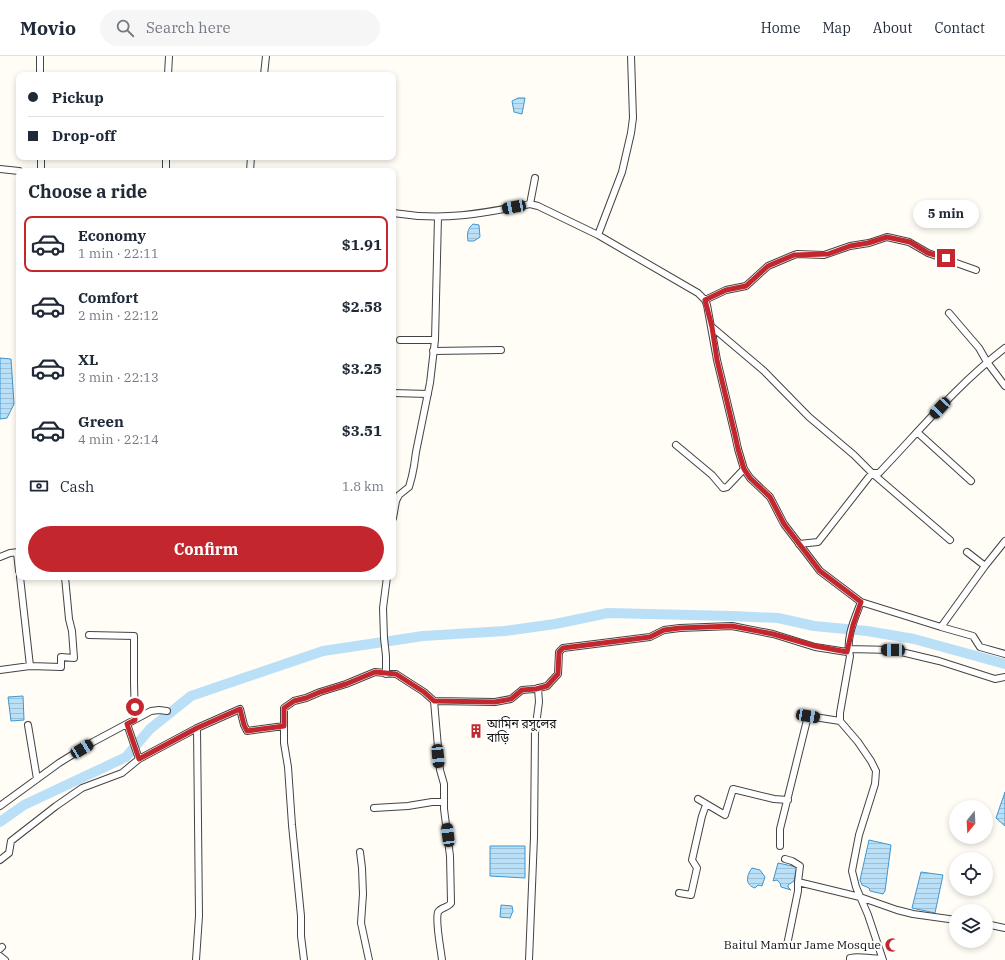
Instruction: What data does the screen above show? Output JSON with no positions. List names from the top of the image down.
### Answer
{
  "places": {
    "building": ["আমিন রসুলের বাড়ি"],
    "mosque": ["Baitul Mamur Jame Mosque"]
  },
  "north": "bottom",
  "page": {
    "header": "Movio",
    "search": "Search here",
    "nav": [
      "Home",
      "Map",
      "About",
      "Contact"
    ],
    "banner": ["Pickup", "Drop-off"],
    "heading": "Choose a ride",
    "bubble": "5 min",
    "list": [
      {
        "name": "Economy",
        "note": "1 min · 22:11",
        "value": "$1.91"
      },
      {
        "name": "Comfort",
        "note": "2 min · 22:12",
        "value": "$2.58"
      },
      {
        "name": "XL",
        "note": "3 min · 22:13",
        "value": "$3.25"
      },
      {
        "name": "Green",
        "note": "4 min · 22:14",
        "value": "$3.51"
      }
    ],
    "pay": ["Cash", "1.8 km"],
    "buttons": "Confirm"
  }
}
